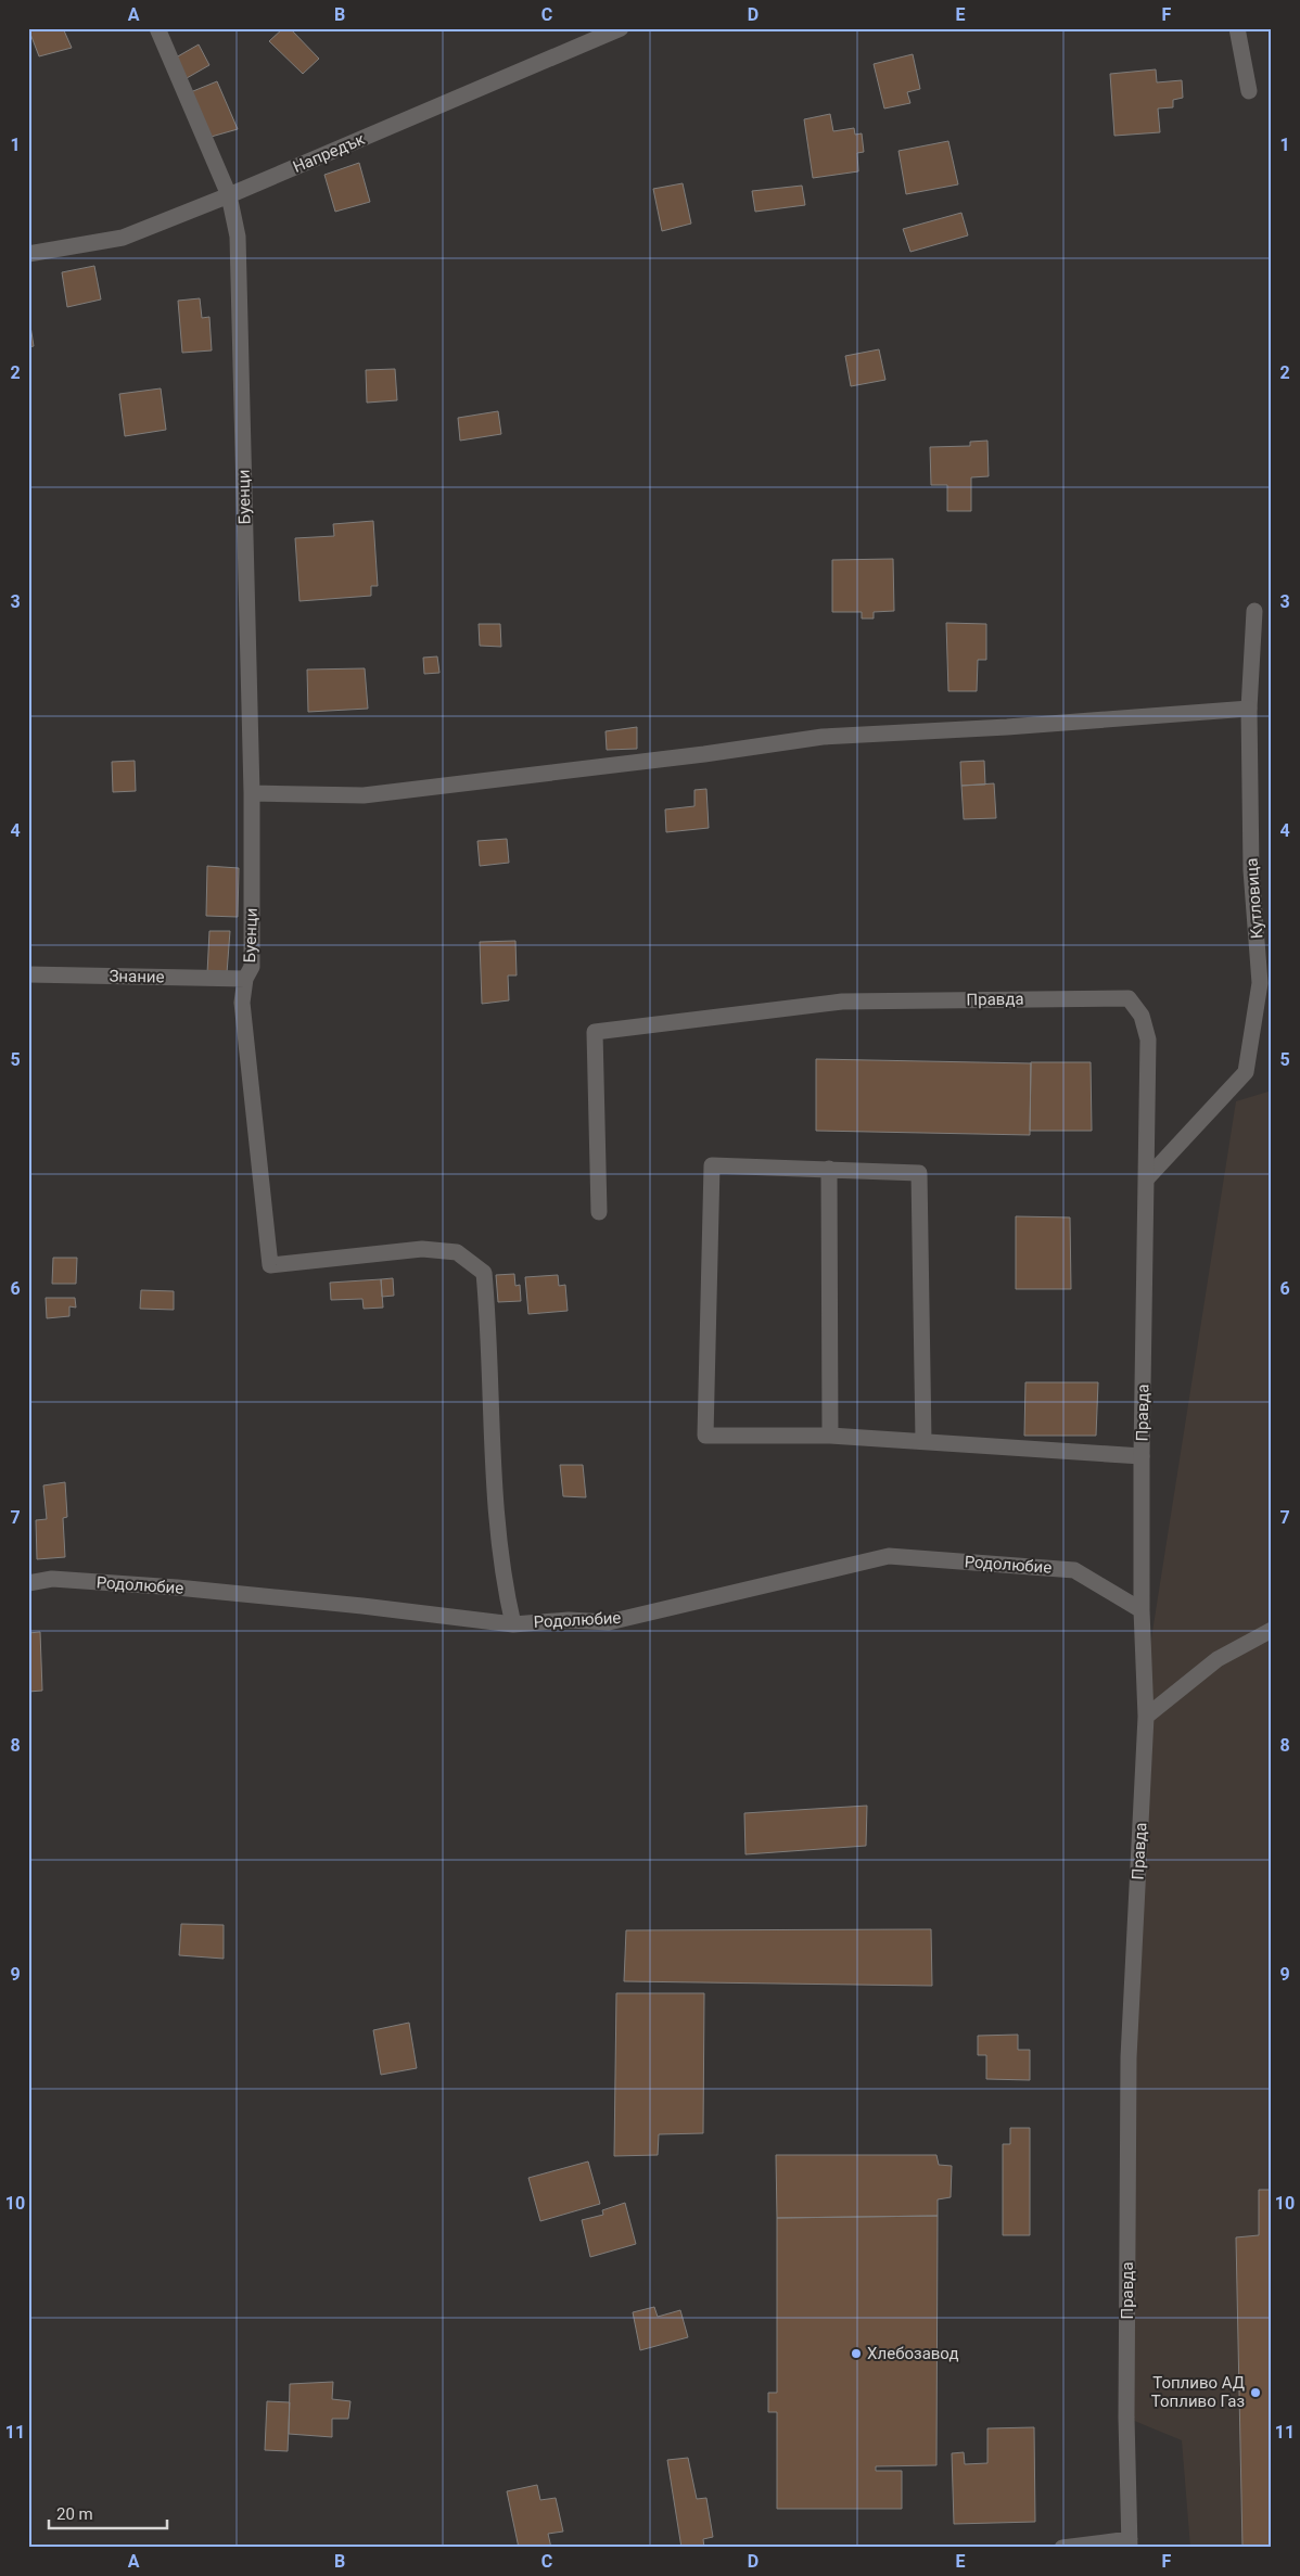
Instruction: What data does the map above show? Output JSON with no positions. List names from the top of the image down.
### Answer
{
  "streets": {
    "street": [
      "Напредък",
      "Буенци",
      "Кутловица",
      "Знание",
      "Правда",
      "Родолюбие"
    ]
  },
  "crossings": [
    ["Напредък", "Буенци"],
    ["Буенци", "Знание"],
    ["Буенци", "Родолюбие"],
    ["Кутловица", "Правда"],
    ["Правда", "Родолюбие"]
  ],
  "places": ["Хлебозавод", "Топливо АД Топливо Газ"],
  "scale_bar": "20 m",
  "grid": {
    "columns": [
      "A",
      "B",
      "C",
      "D",
      "E",
      "F"
    ],
    "rows": [
      "1",
      "2",
      "3",
      "4",
      "5",
      "6",
      "7",
      "8",
      "9",
      "10",
      "11"
    ]
  }
}
